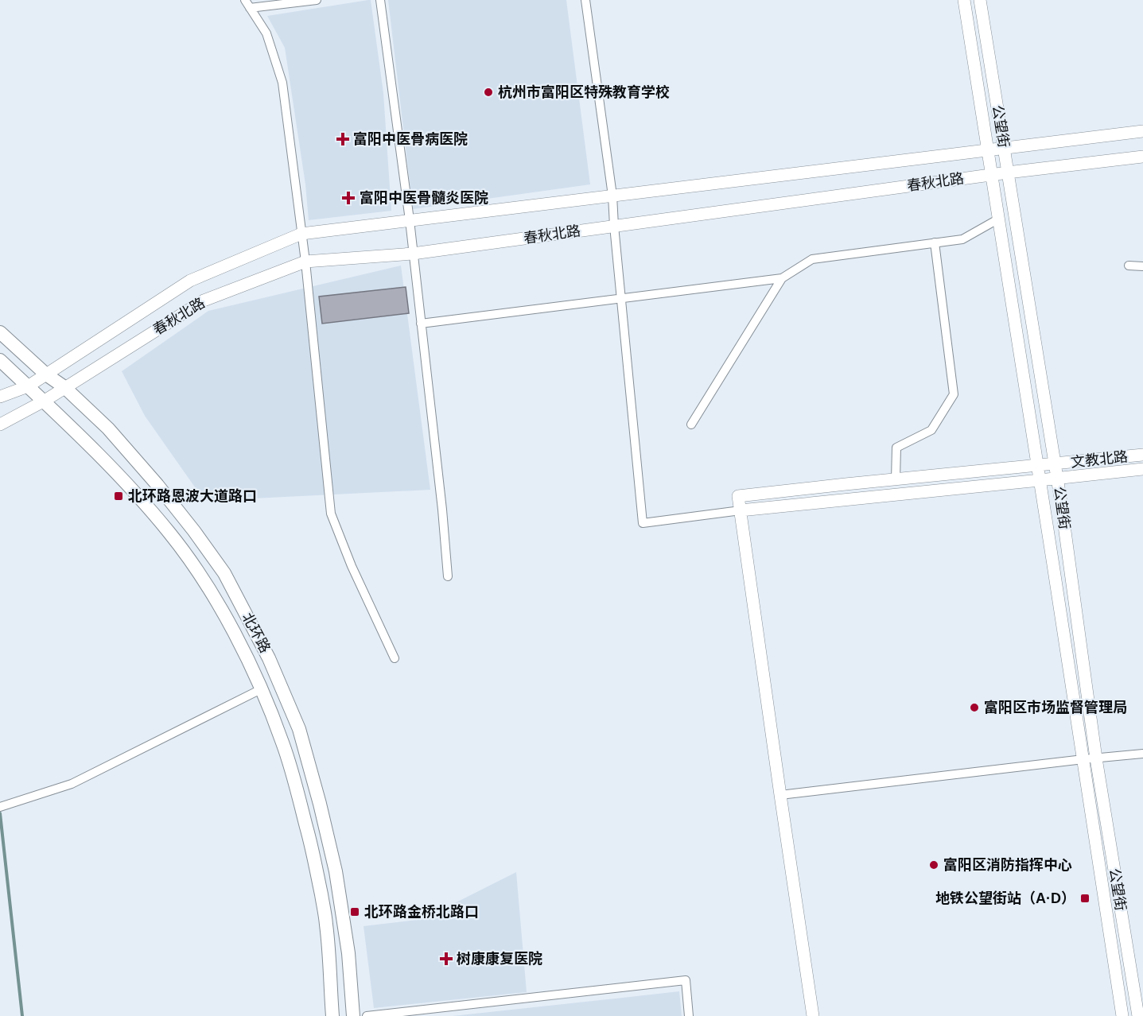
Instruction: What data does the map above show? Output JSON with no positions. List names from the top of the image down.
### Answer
{
  "streets": {
    "main road": ["北环路"],
    "street": ["公望街", "春秋北路", "文教北路"]
  },
  "crossings": [
    ["公望街", "春秋北路"],
    ["公望街", "文教北路"],
    ["春秋北路", "北环路"]
  ],
  "places": {
    "other": ["杭州市富阳区特殊教育学校", "富阳区市场监督管理局", "富阳区消防指挥中心"],
    "health": ["富阳中医骨病医院", "富阳中医骨髓炎医院", "树康康复医院"],
    "transit": ["北环路恩波大道路口", "地铁公望街站（A·D）", "北环路金桥北路口"]
  }
}
